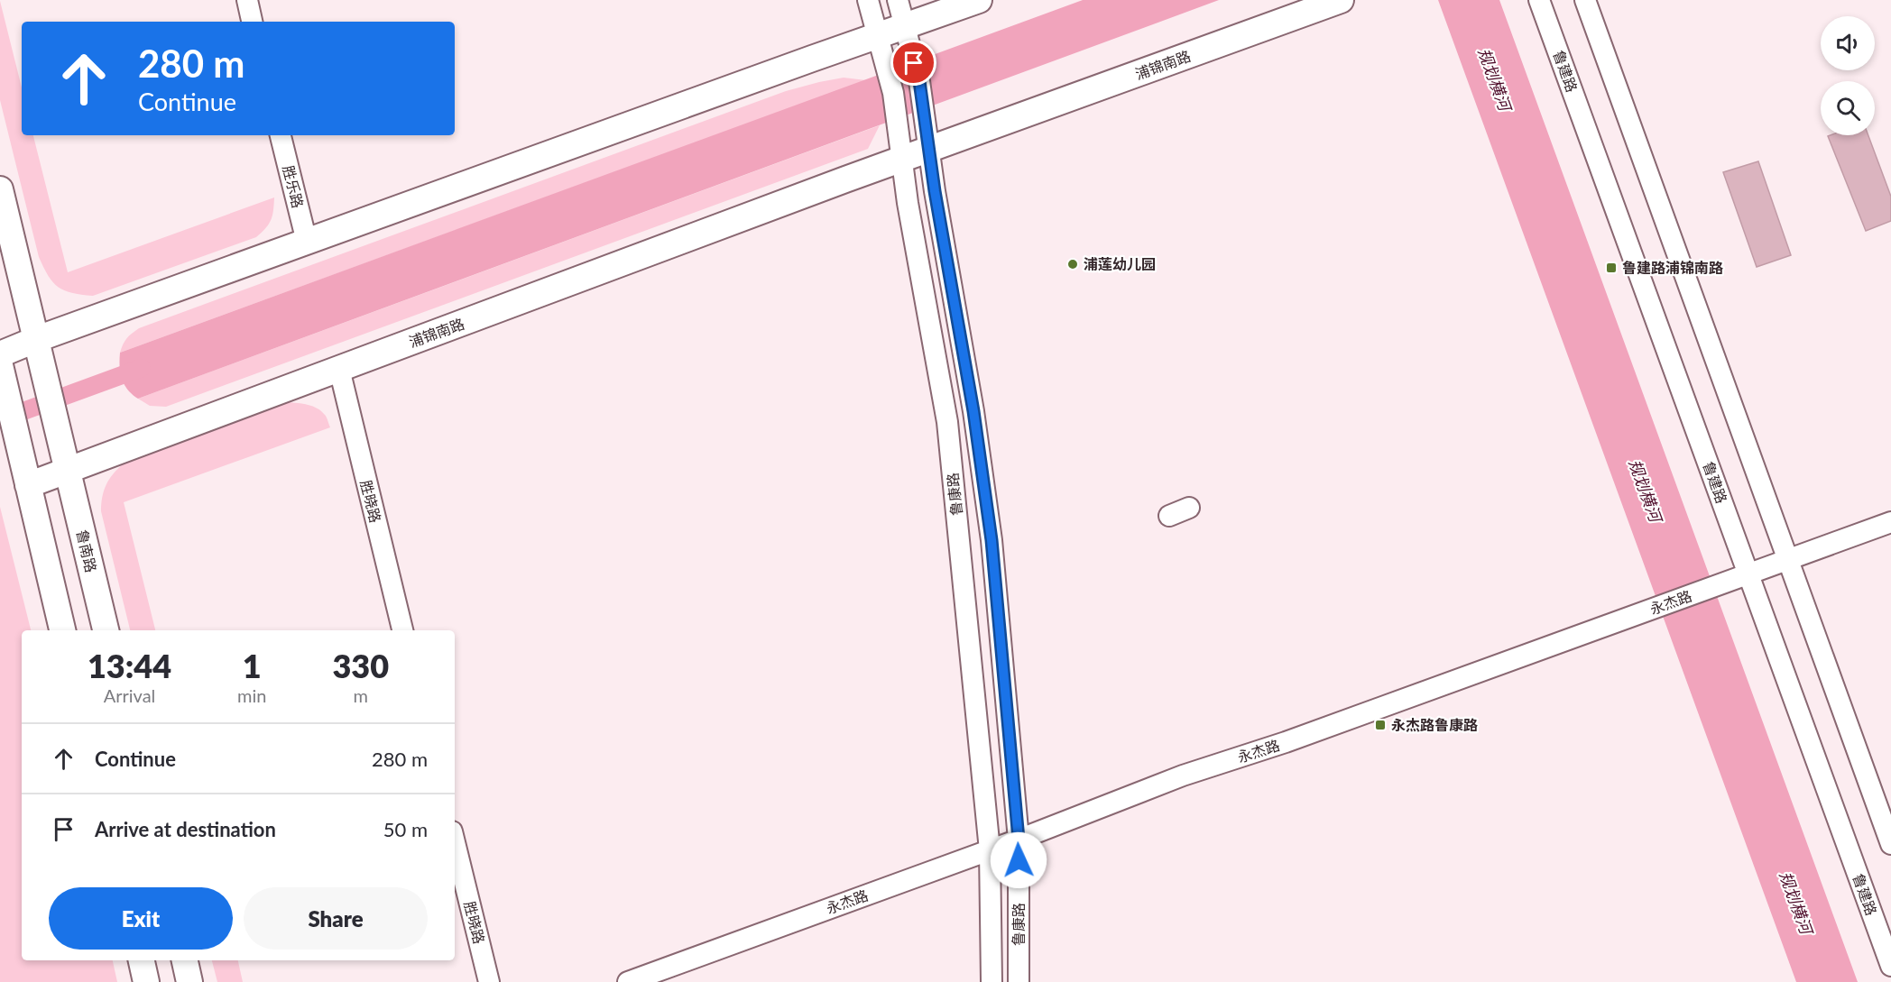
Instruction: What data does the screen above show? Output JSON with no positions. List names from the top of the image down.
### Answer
{
  "streets": {
    "main road": ["浦锦南路", "鲁南路"],
    "street": [
      "鲁建路",
      "胜乐路",
      "鲁康路",
      "胜晓路",
      "永杰路"
    ]
  },
  "crossings": [
    ["浦锦南路", "鲁康路"],
    ["浦锦南路", "胜晓路"],
    ["浦锦南路", "鲁南路"],
    ["鲁建路", "永杰路"],
    ["鲁康路", "永杰路"]
  ],
  "water": ["规划横河"],
  "places": {
    "other": ["浦莲幼儿园"],
    "transit": ["鲁建路浦锦南路", "永杰路鲁康路"]
  },
  "page": {
    "turn": ["280 m", "Continue"],
    "eta": [
      "13:44",
      "Arrival",
      "1",
      "min",
      "330",
      "m"
    ],
    "list": [
      {
        "name": "Continue",
        "value": "280 m"
      },
      {
        "name": "Arrive at destination",
        "value": "50 m"
      }
    ],
    "buttons": ["Exit", "Share"]
  }
}
